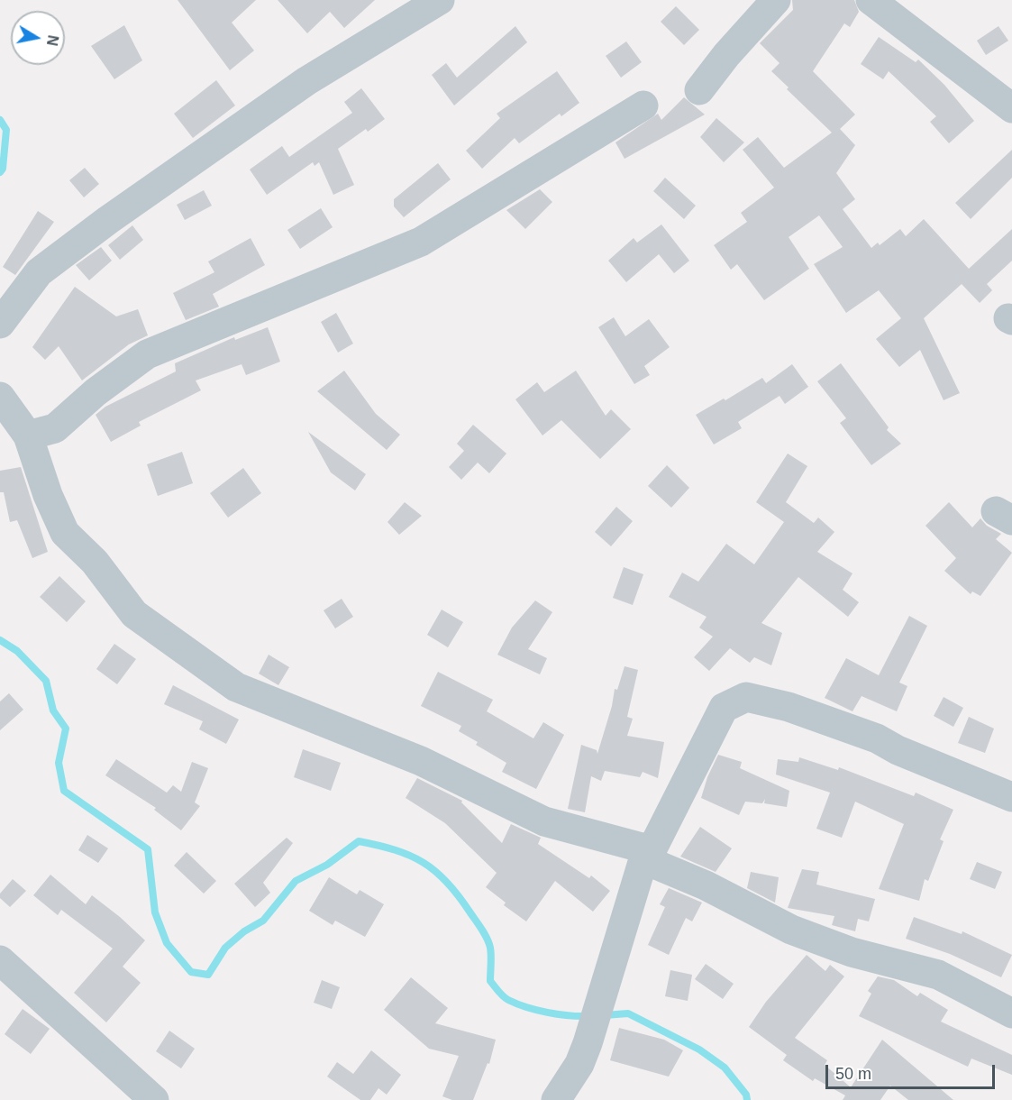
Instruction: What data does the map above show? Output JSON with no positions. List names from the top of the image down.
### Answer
{
  "scale_bar": "50 m",
  "north": "right"
}
